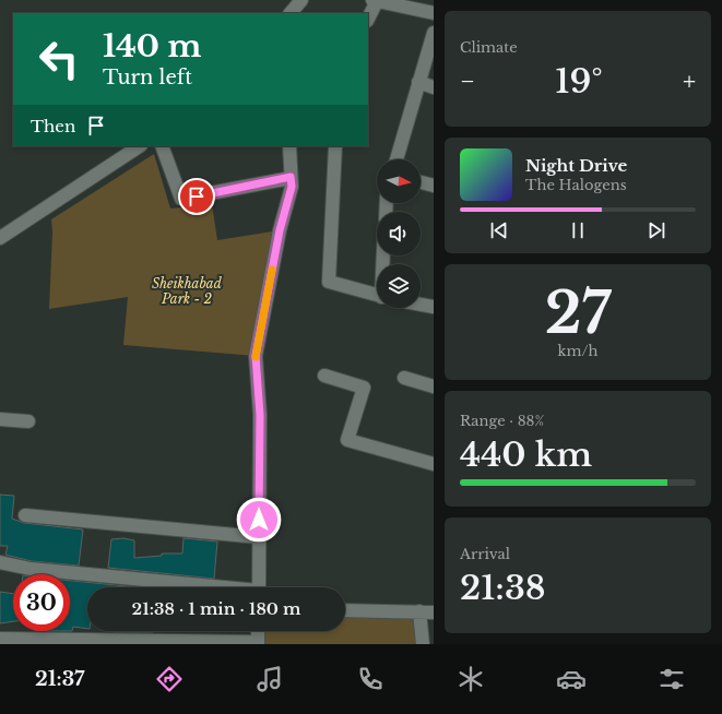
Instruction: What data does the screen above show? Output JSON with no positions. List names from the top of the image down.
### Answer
{
  "parks": ["Sheikhabad Park - 2"],
  "north": "right",
  "page": {
    "tile": [
      "Climate",
      ["27", "km/h"],
      ["Range · 88%", "440 km"],
      ["Arrival", "21:38"]
    ],
    "turn": ["140 m", "Turn left"],
    "heat": ["−", "19°", "+"],
    "then": "Then",
    "song": ["Night Drive", "The Halogens"],
    "limit": "30",
    "trip": "21:38 · 1 min · 180 m",
    "tabs": "21:37"
  }
}
